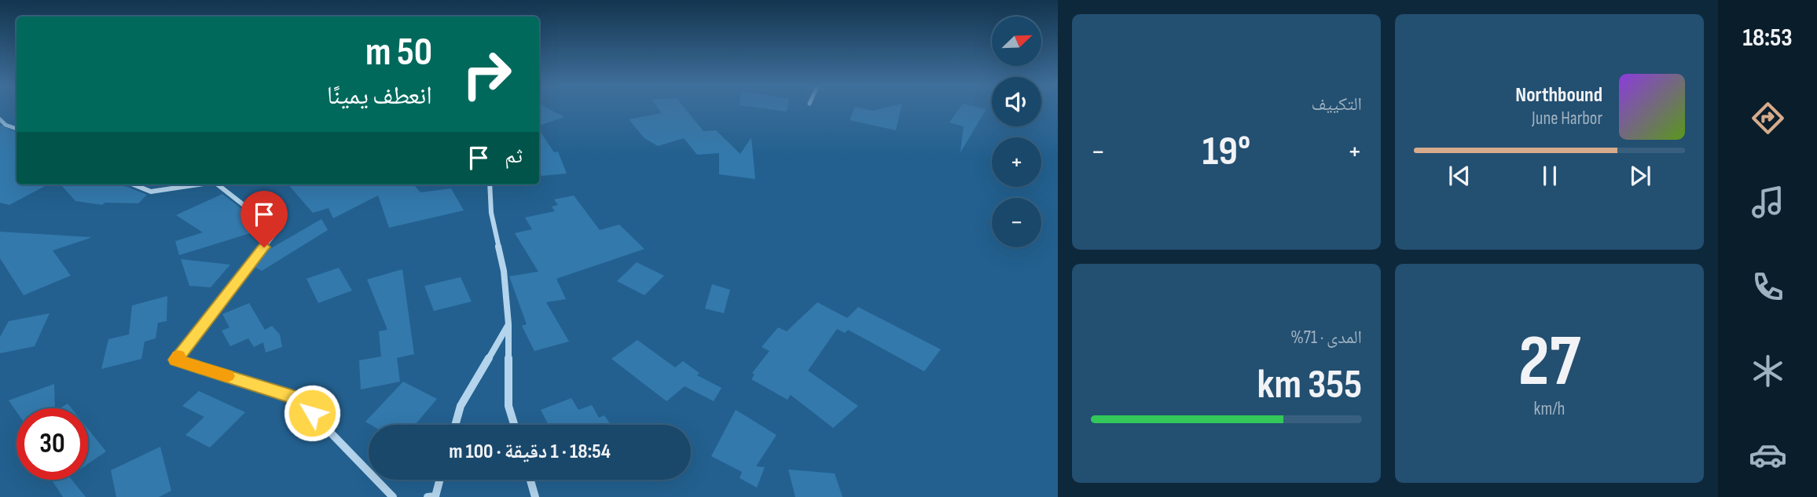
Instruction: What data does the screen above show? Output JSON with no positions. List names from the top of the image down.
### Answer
{
  "north": "top right",
  "page": {
    "tabs": "18:53",
    "tile": [
      "التكييف",
      ["27", "km/h"],
      ["المدى · 71%", "355 km"]
    ],
    "map_buttons": ["+", "−"],
    "turn": ["50 m", "انعطف يمينًا"],
    "song": ["Northbound", "June Harbor"],
    "heat": ["−", "19°", "+"],
    "then": "ثم",
    "limit": "30",
    "trip": "18:54 · 1 دقيقة · 100 m"
  }
}
